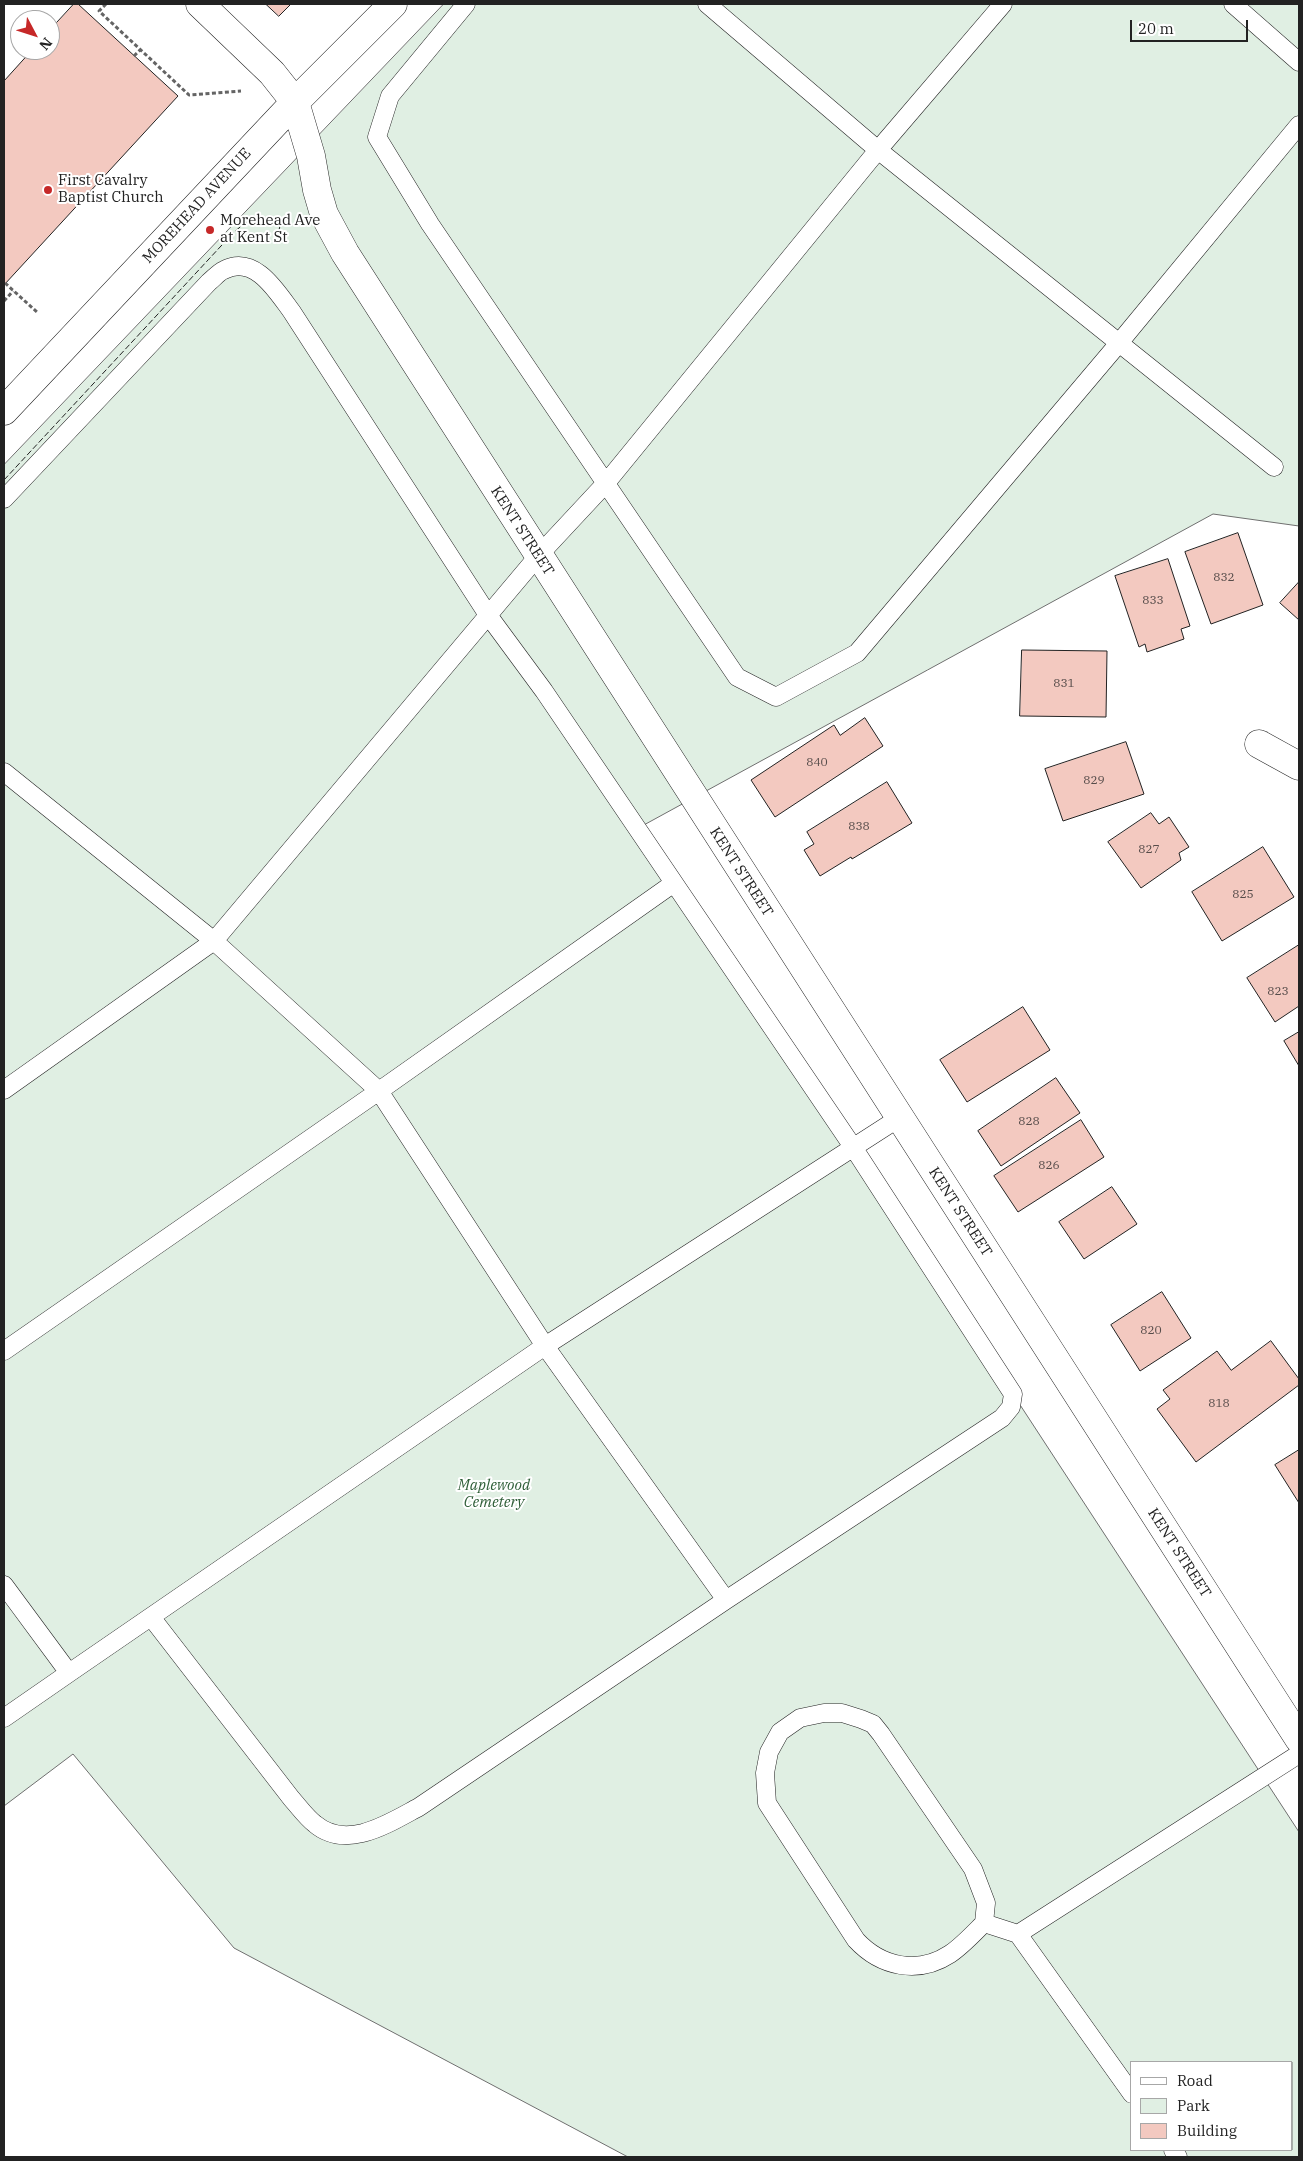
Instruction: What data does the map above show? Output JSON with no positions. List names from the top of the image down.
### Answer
{
  "streets": {
    "street": ["MOREHEAD AVENUE", "KENT STREET"]
  },
  "crossings": [
    ["MOREHEAD AVENUE", "KENT STREET"]
  ],
  "parks": ["Maplewood Cemetery"],
  "places": ["First Cavalry Baptist Church", "Morehead Ave at Kent St"],
  "house_numbers": [
    "832",
    "833",
    "831",
    "840",
    "829",
    "838",
    "827",
    "825",
    "823",
    "828",
    "826",
    "820",
    "818"
  ],
  "legend": ["Road", "Park", "Building"],
  "scale_bar": "20 m",
  "north": "bottom right"
}
